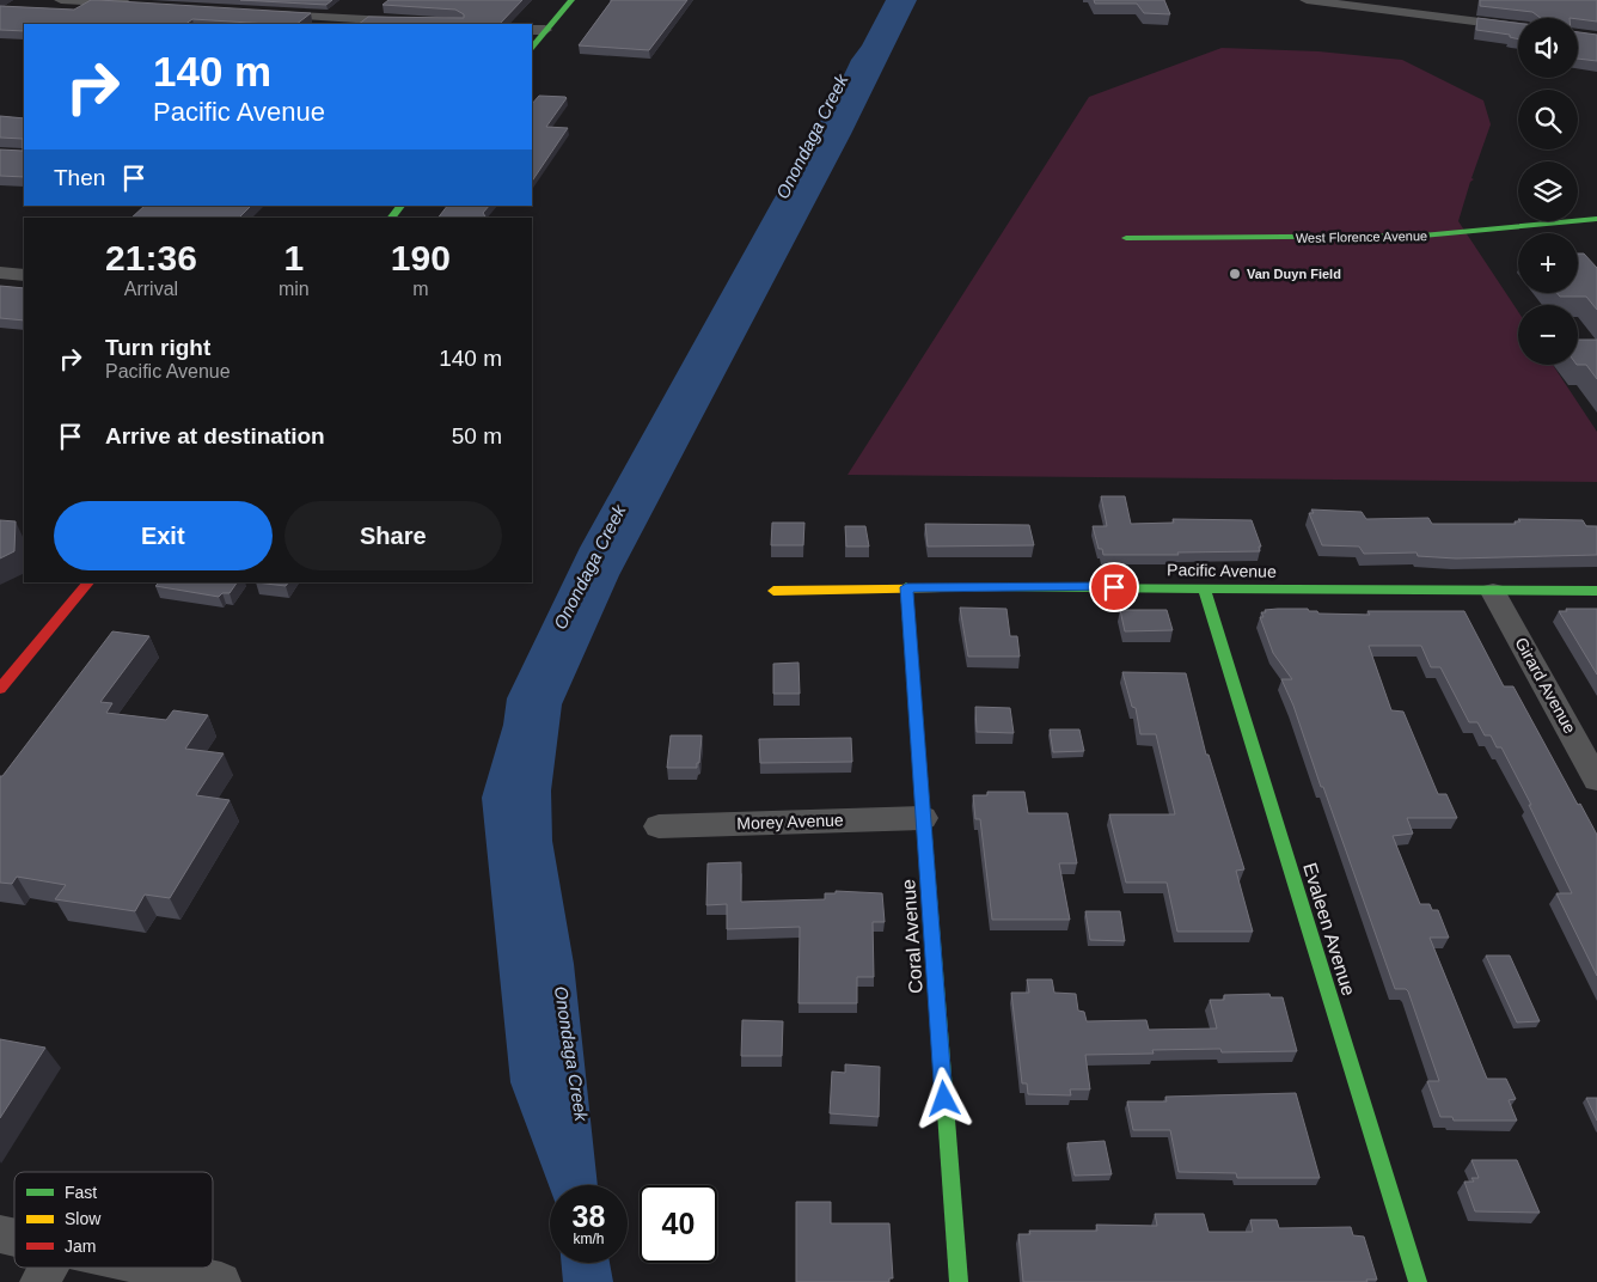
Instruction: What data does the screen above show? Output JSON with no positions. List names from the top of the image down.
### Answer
{
  "streets": {
    "street": [
      "West Florence Avenue",
      "Pacific Avenue",
      "Girard Avenue",
      "Morey Avenue",
      "Evaleen Avenue",
      "Coral Avenue"
    ]
  },
  "crossings": [
    ["Pacific Avenue", "Girard Avenue"],
    ["Pacific Avenue", "Evaleen Avenue"],
    ["Pacific Avenue", "Coral Avenue"],
    ["Morey Avenue", "Coral Avenue"]
  ],
  "water": ["Onondaga Creek"],
  "places": ["Van Duyn Field"],
  "legend": ["Fast", "Slow", "Jam"],
  "page": {
    "map_buttons": ["+", "−"],
    "turn": ["140 m", "Pacific Avenue"],
    "then": "Then",
    "eta": [
      "21:36",
      "Arrival",
      "1",
      "min",
      "190",
      "m"
    ],
    "list": [
      {
        "name": "Turn right",
        "note": "Pacific Avenue",
        "value": "140 m"
      },
      {
        "name": "Arrive at destination",
        "value": "50 m"
      }
    ],
    "buttons": ["Exit", "Share"],
    "speed": "38 km/h",
    "limit": "40"
  }
}
